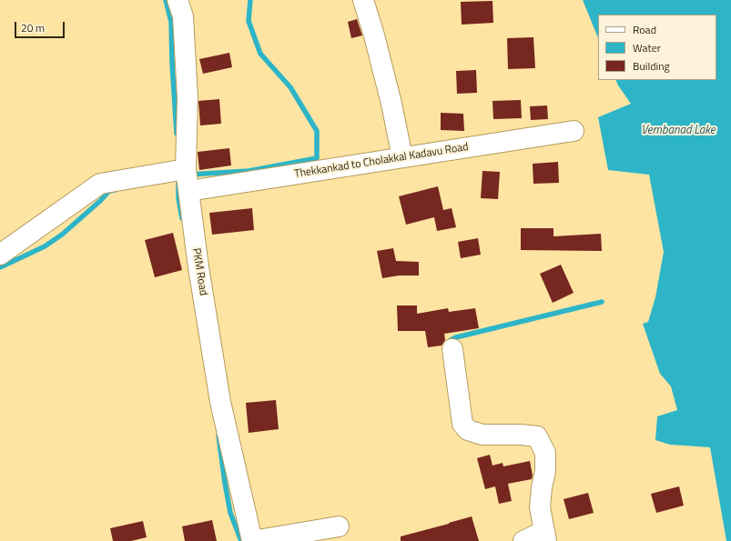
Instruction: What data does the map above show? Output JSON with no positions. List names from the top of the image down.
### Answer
{
  "streets": {
    "street": ["Thekkankad to Cholakkal Kadavu Road", "PKM Road"]
  },
  "crossings": [
    ["Thekkankad to Cholakkal Kadavu Road", "PKM Road"]
  ],
  "water": ["Vembanad Lake"],
  "legend": ["Road", "Water", "Building"],
  "scale_bar": "20 m"
}
